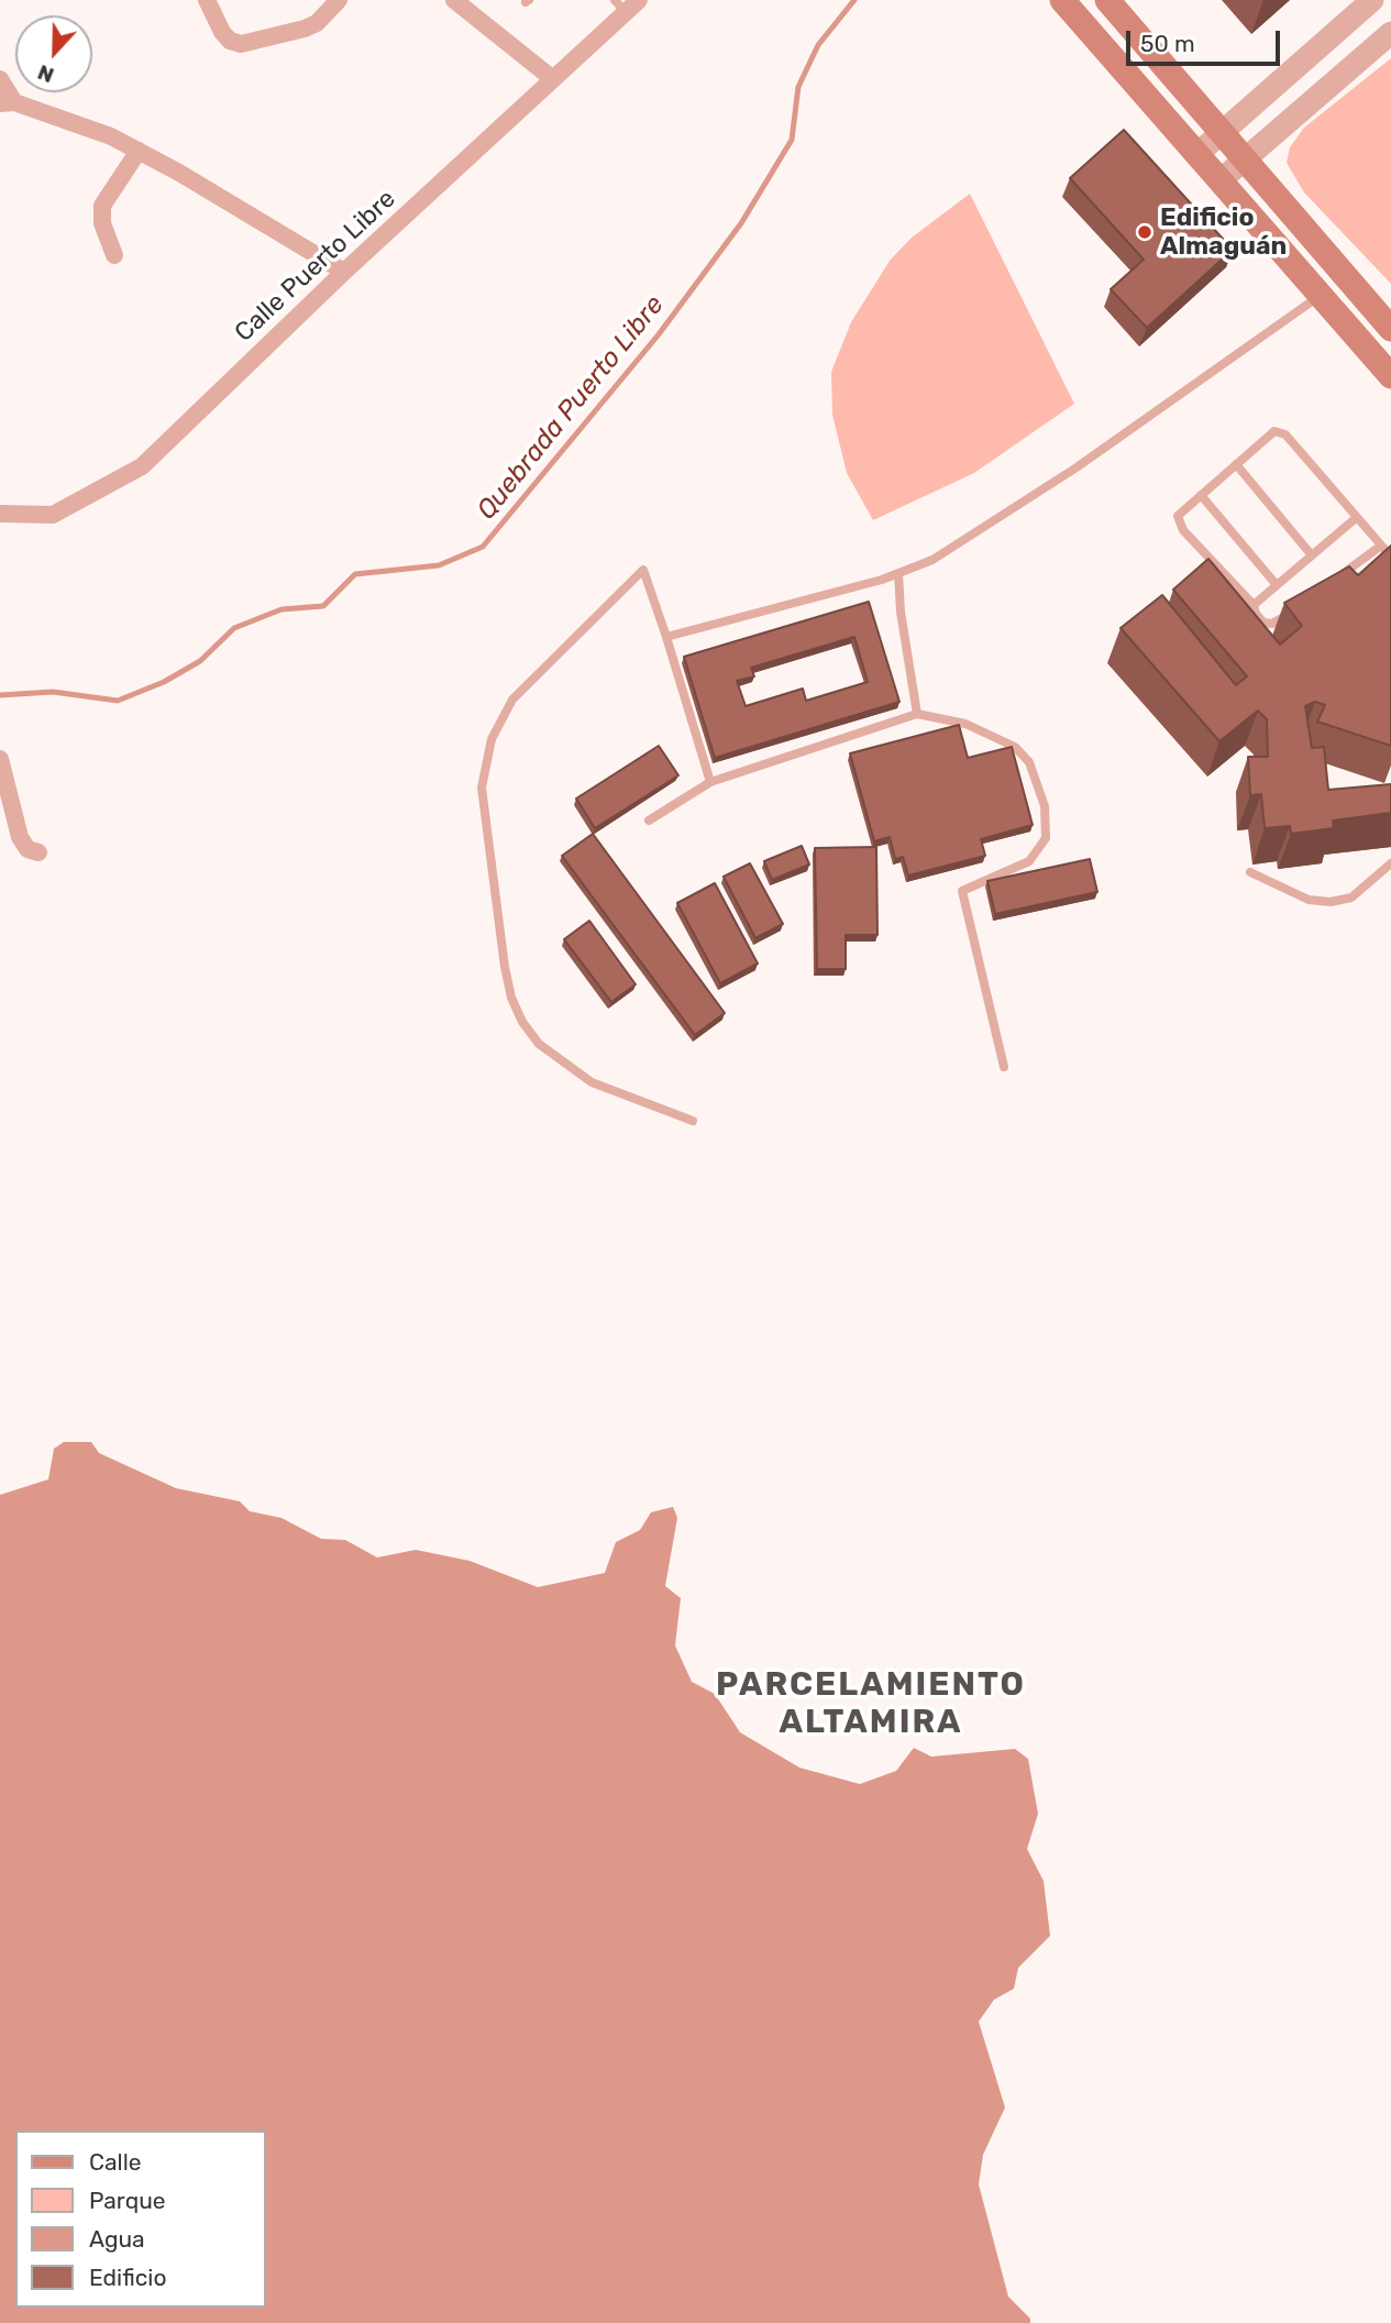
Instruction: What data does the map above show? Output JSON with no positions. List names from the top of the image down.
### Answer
{
  "streets": {
    "street": ["Calle Puerto Libre"]
  },
  "districts": ["PARCELAMIENTO ALTAMIRA"],
  "water": ["Quebrada Puerto Libre"],
  "places": ["Edificio Almaguán"],
  "legend": [
    "Calle",
    "Parque",
    "Agua",
    "Edificio"
  ],
  "scale_bar": "50 m",
  "north": "bottom"
}
